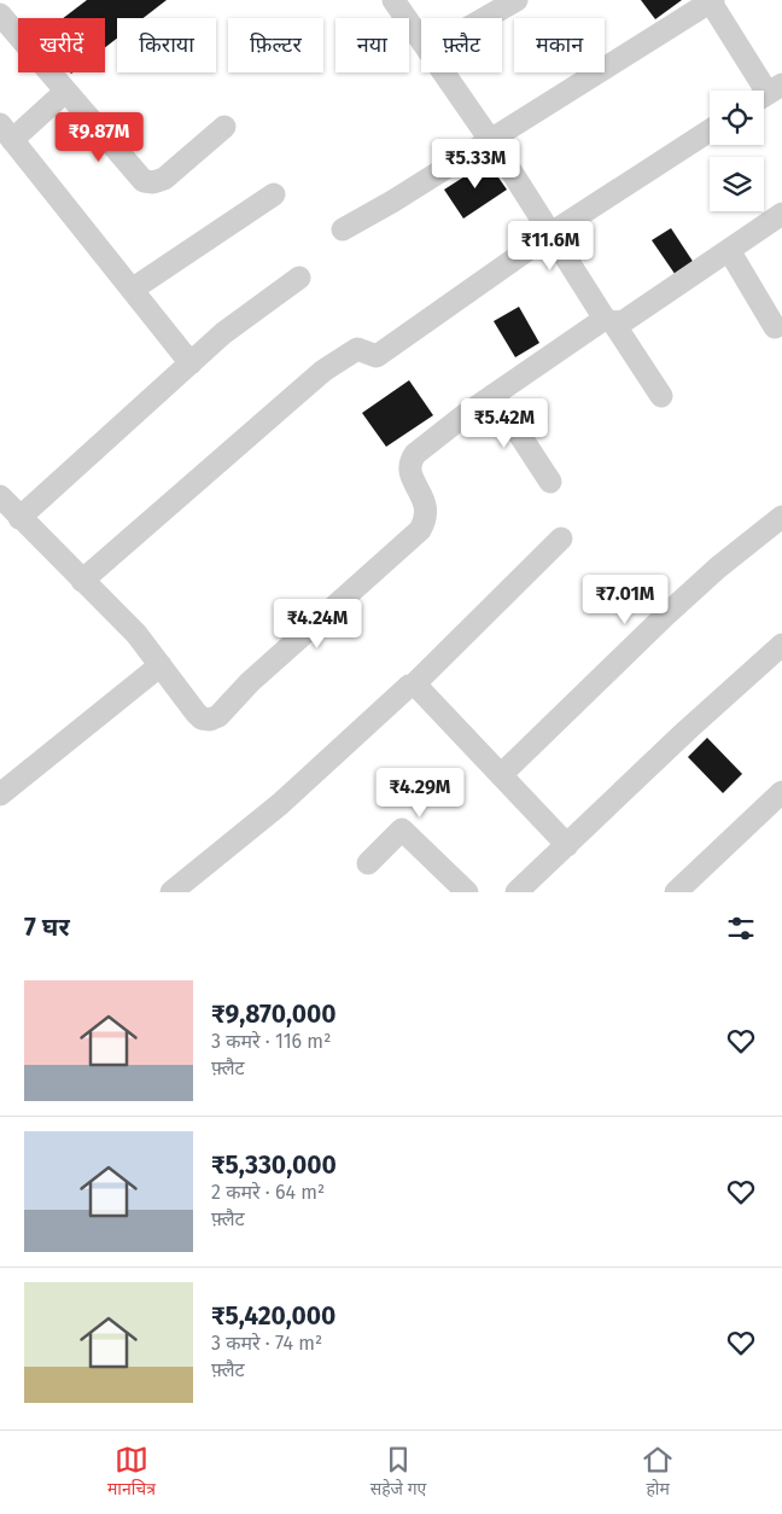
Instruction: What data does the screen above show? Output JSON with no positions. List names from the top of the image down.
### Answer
{
  "page": {
    "chip": [
      "खरीदें",
      "किराया",
      "फ़िल्टर",
      "नया",
      "फ़्लैट",
      "मकान"
    ],
    "price": [
      "₹9.87M",
      "₹5.33M",
      "₹11.6M",
      "₹5.42M",
      "₹7.01M",
      "₹4.24M",
      "₹4.29M"
    ],
    "heading": "7 घर",
    "list": [
      {
        "name": "₹9,870,000",
        "note": "3 कमरे · 116 m² · फ़्लैट"
      },
      {
        "name": "₹5,330,000",
        "note": "2 कमरे · 64 m² · फ़्लैट"
      },
      {
        "name": "₹5,420,000",
        "note": "3 कमरे · 74 m² · फ़्लैट"
      }
    ],
    "tabs": ["मानचित्र", "सहेजे गए", "होम"]
  }
}
